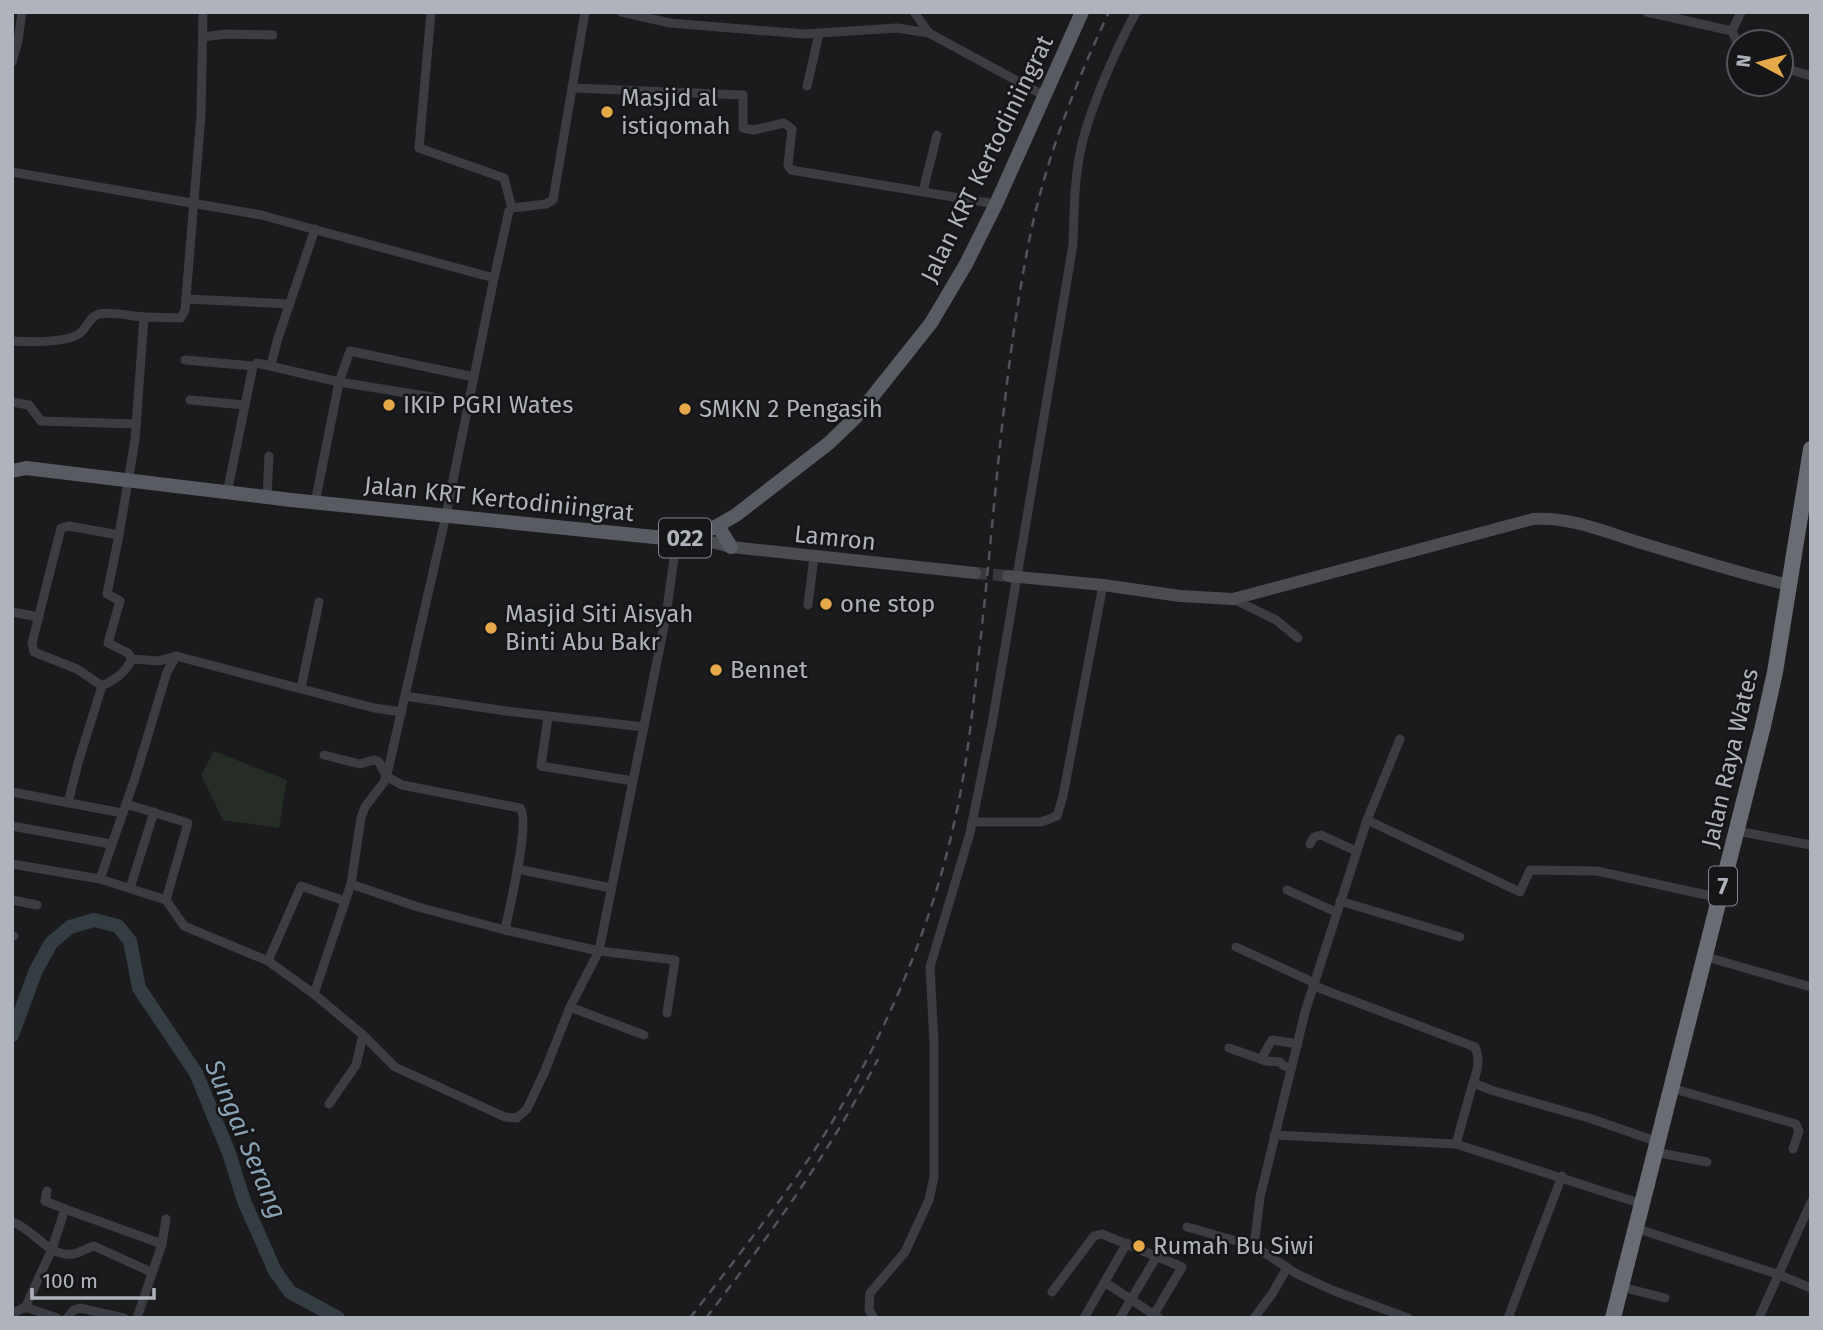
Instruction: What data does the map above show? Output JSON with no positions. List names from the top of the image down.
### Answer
{
  "streets": {
    "highway": ["Jalan Raya Wates", "7"],
    "main road": ["Jalan KRT Kertodiniingrat", "022"],
    "street": ["Lamron"]
  },
  "crossings": [
    ["Jalan KRT Kertodiniingrat", "Lamron"]
  ],
  "water": ["Sungai Serang"],
  "places": [
    "Masjid al istiqomah",
    "IKIP PGRI Wates",
    "SMKN 2 Pengasih",
    "one stop",
    "Masjid Siti Aisyah Binti Abu Bakr",
    "Bennet",
    "Rumah Bu Siwi"
  ],
  "scale_bar": "100 m",
  "north": "left"
}
